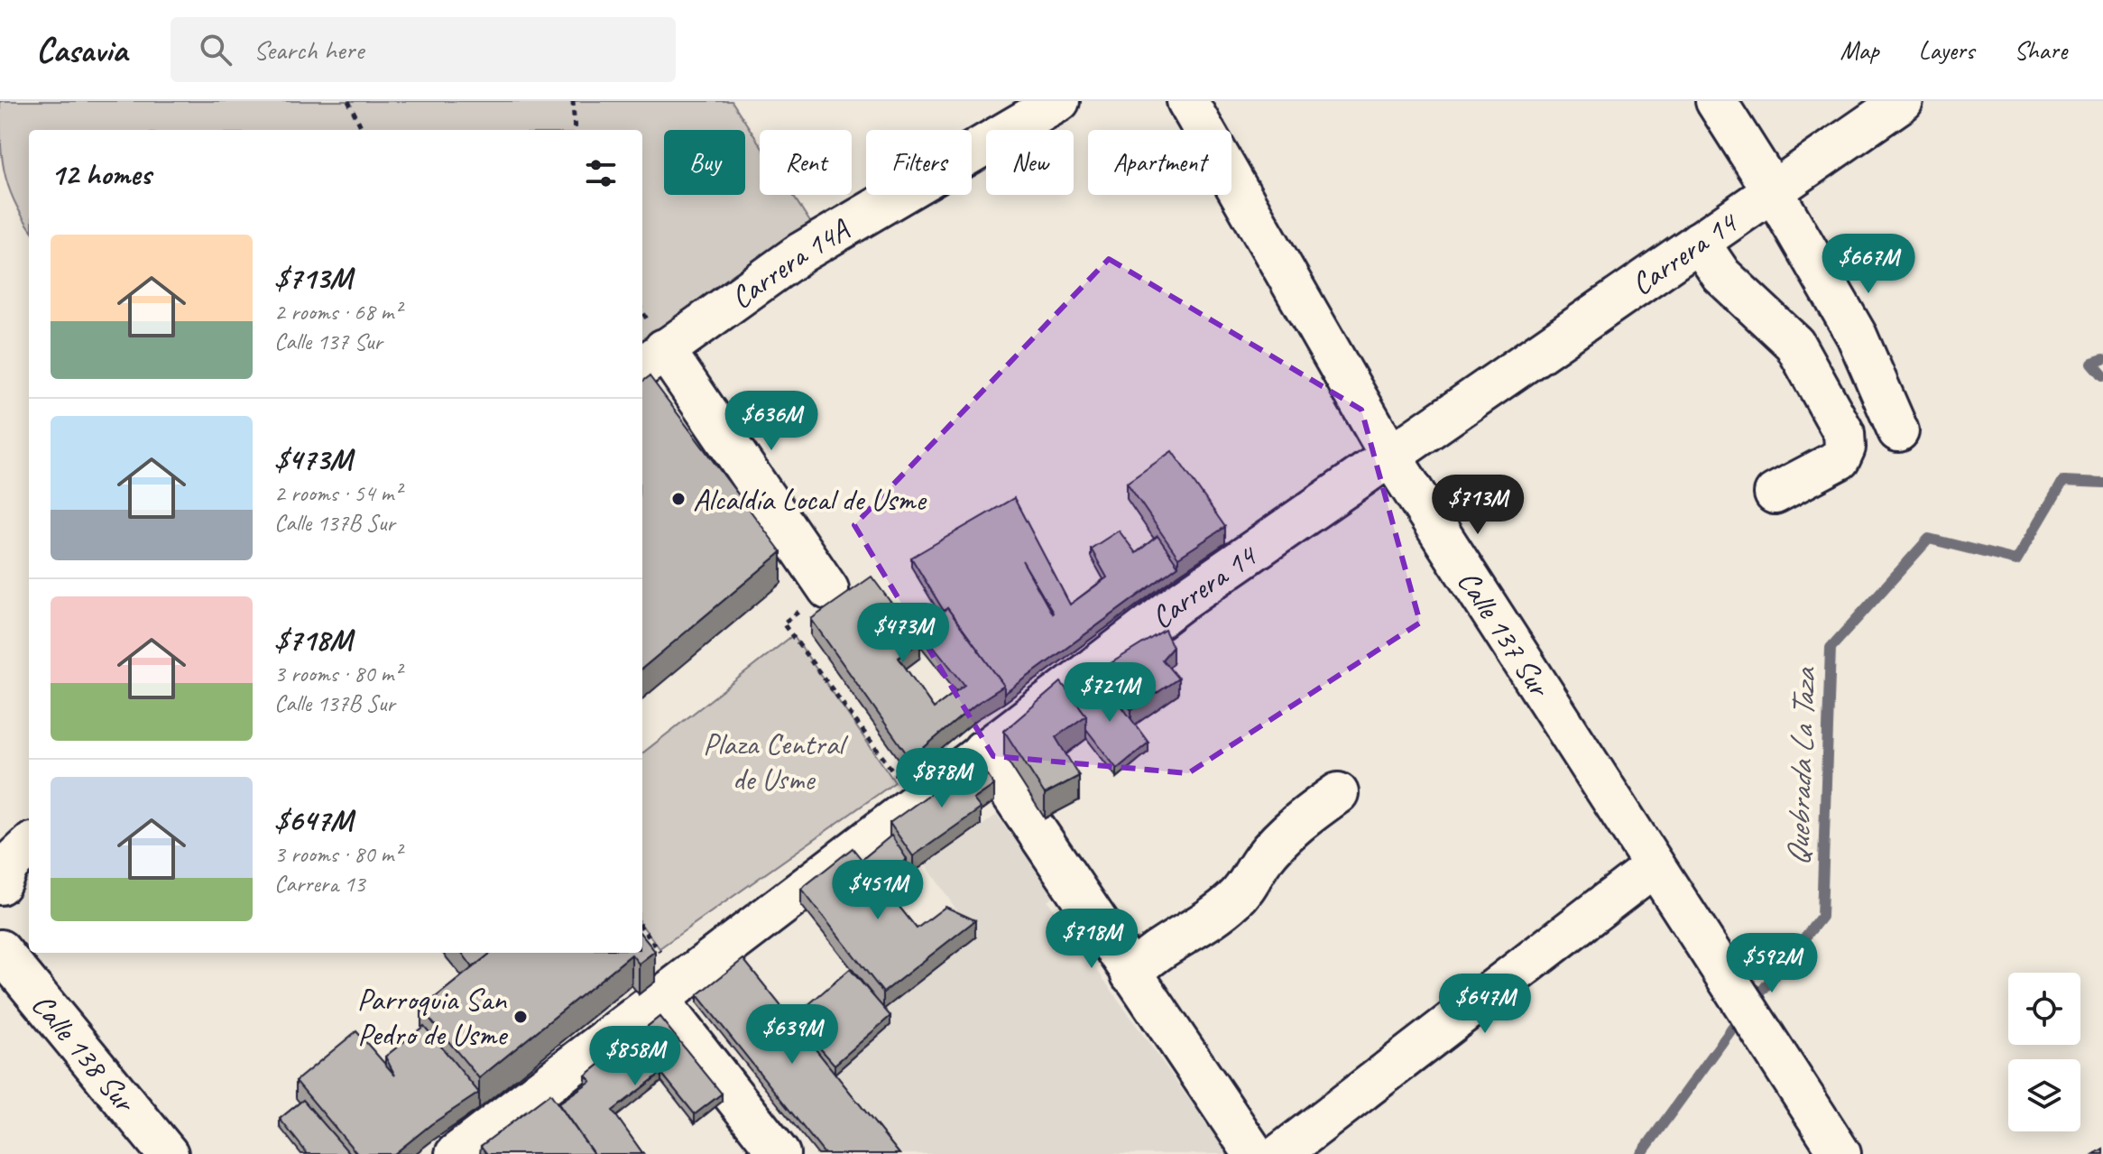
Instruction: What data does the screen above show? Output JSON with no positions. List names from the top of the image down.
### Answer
{
  "streets": {
    "street": [
      "Carrera 14",
      "Carrera 14A",
      "Calle 137 Sur",
      "Calle 138 Sur"
    ]
  },
  "crossings": [
    ["Carrera 14", "Calle 137 Sur"]
  ],
  "water": ["Quebrada La Taza"],
  "parks": ["Plaza Central de Usme"],
  "places": ["Alcaldía Local de Usme", "Parroquia San Pedro de Usme"],
  "page": {
    "header": "Casavia",
    "search": "Search here",
    "nav": ["Map", "Layers", "Share"],
    "chip": [
      "Buy",
      "Rent",
      "Filters",
      "New",
      "Apartment"
    ],
    "heading": "12 homes",
    "list": [
      {
        "name": "$713M",
        "note": "2 rooms · 68 m² · Calle 137 Sur"
      },
      {
        "name": "$473M",
        "note": "2 rooms · 54 m² · Calle 137B Sur"
      },
      {
        "name": "$718M",
        "note": "3 rooms · 80 m² · Calle 137B Sur"
      },
      {
        "name": "$647M",
        "note": "3 rooms · 80 m² · Carrera 13"
      }
    ],
    "price": [
      "$667M",
      "$636M",
      "$713M",
      "$473M",
      "$721M",
      "$878M",
      "$451M",
      "$718M",
      "$592M",
      "$647M",
      "$639M",
      "$858M"
    ]
  }
}
